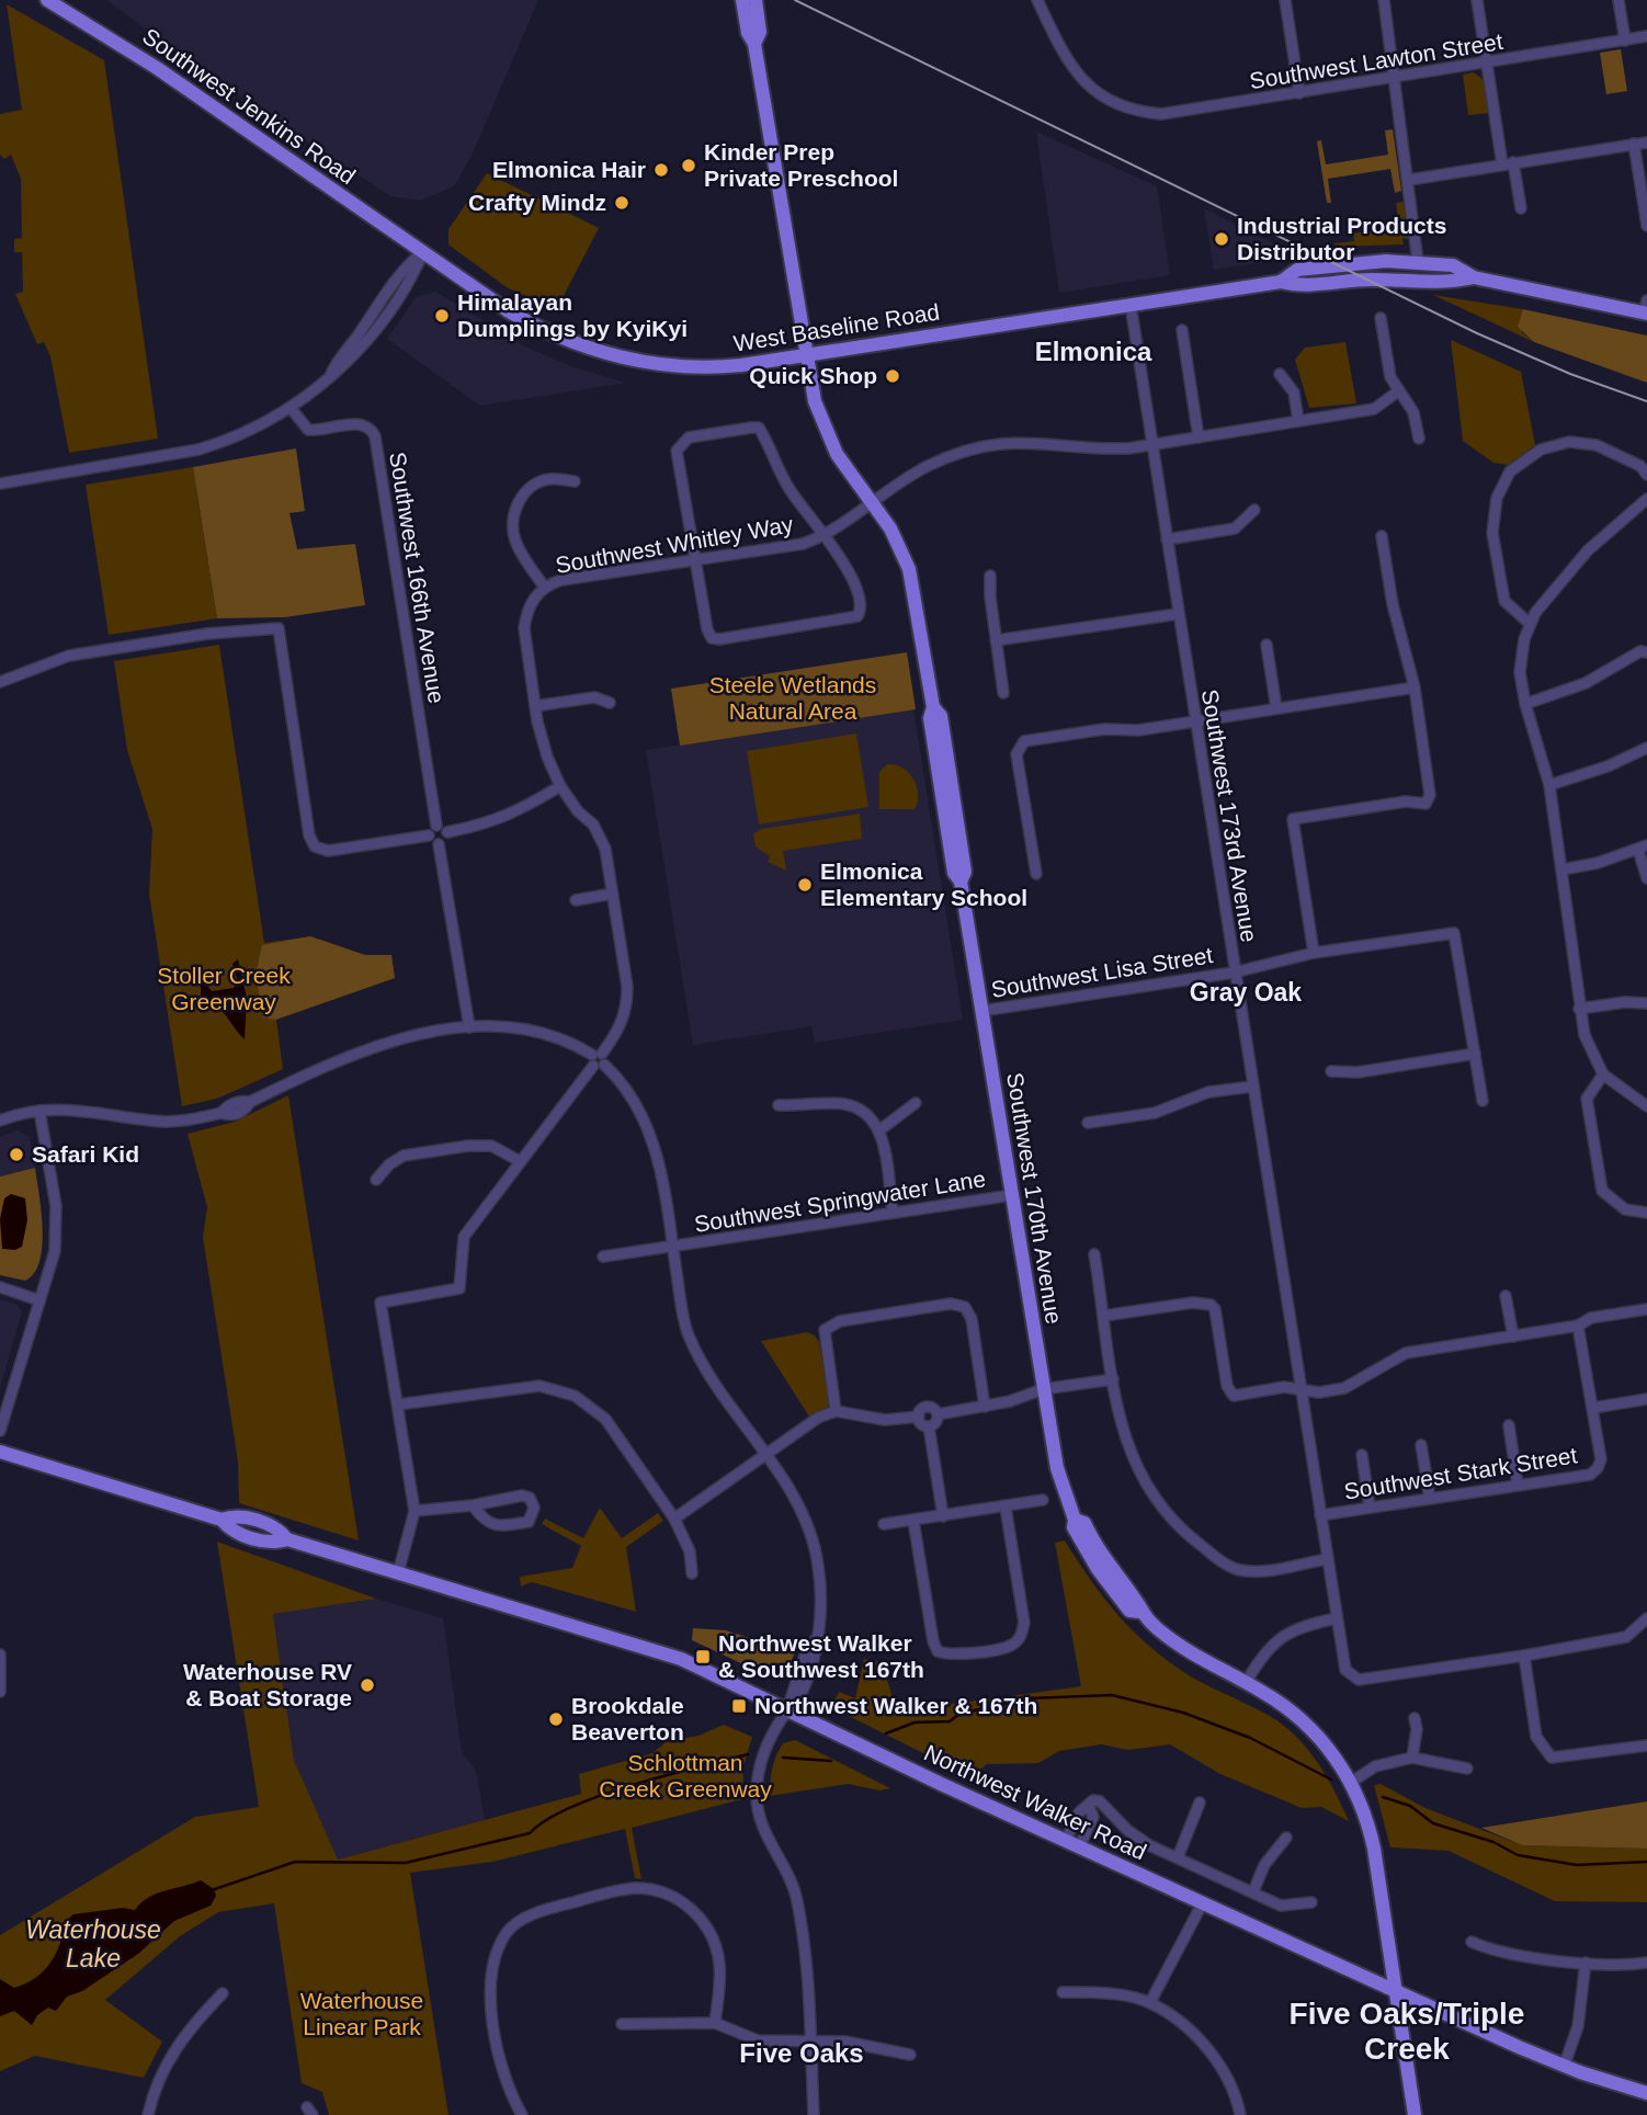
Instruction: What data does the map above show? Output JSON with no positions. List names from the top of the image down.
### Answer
{
  "streets": {
    "main road": [
      "Southwest Jenkins Road",
      "West Baseline Road",
      "Southwest 170th Avenue",
      "Northwest Walker Road"
    ],
    "street": [
      "Southwest Lawton Street",
      "Southwest Whitley Way",
      "Southwest 166th Avenue",
      "Southwest 173rd Avenue",
      "Southwest Lisa Street",
      "Southwest Springwater Lane",
      "Southwest Stark Street"
    ]
  },
  "crossings": [
    ["Southwest Jenkins Road", "West Baseline Road"],
    ["West Baseline Road", "Southwest 173rd Avenue"],
    ["West Baseline Road", "Southwest 170th Avenue"],
    ["Southwest Whitley Way", "Southwest 173rd Avenue"],
    ["Southwest Whitley Way", "Southwest 170th Avenue"],
    ["Southwest 173rd Avenue", "Southwest Lisa Street"],
    ["Southwest 173rd Avenue", "Southwest Stark Street"],
    ["Southwest Lisa Street", "Southwest 170th Avenue"],
    ["Southwest 170th Avenue", "Southwest Springwater Lane"],
    ["Southwest 170th Avenue", "Northwest Walker Road"]
  ],
  "districts": [
    "Elmonica",
    "Gray Oak",
    "Five Oaks/Triple Creek",
    "Five Oaks"
  ],
  "water": ["Waterhouse Lake"],
  "parks": [
    "Steele Wetlands Natural Area",
    "Stoller Creek Greenway",
    "Schlottman Creek Greenway",
    "Waterhouse Linear Park"
  ],
  "places": {
    "other": [
      "Kinder Prep Private Preschool",
      "Elmonica Hair",
      "Crafty Mindz",
      "Industrial Products Distributor",
      "Himalayan Dumplings by KyiKyi",
      "Quick Shop",
      "Elmonica Elementary School",
      "Safari Kid",
      "Waterhouse RV & Boat Storage",
      "Brookdale Beaverton"
    ],
    "transit": ["Northwest Walker & Southwest 167th", "Northwest Walker & 167th"]
  }
}
